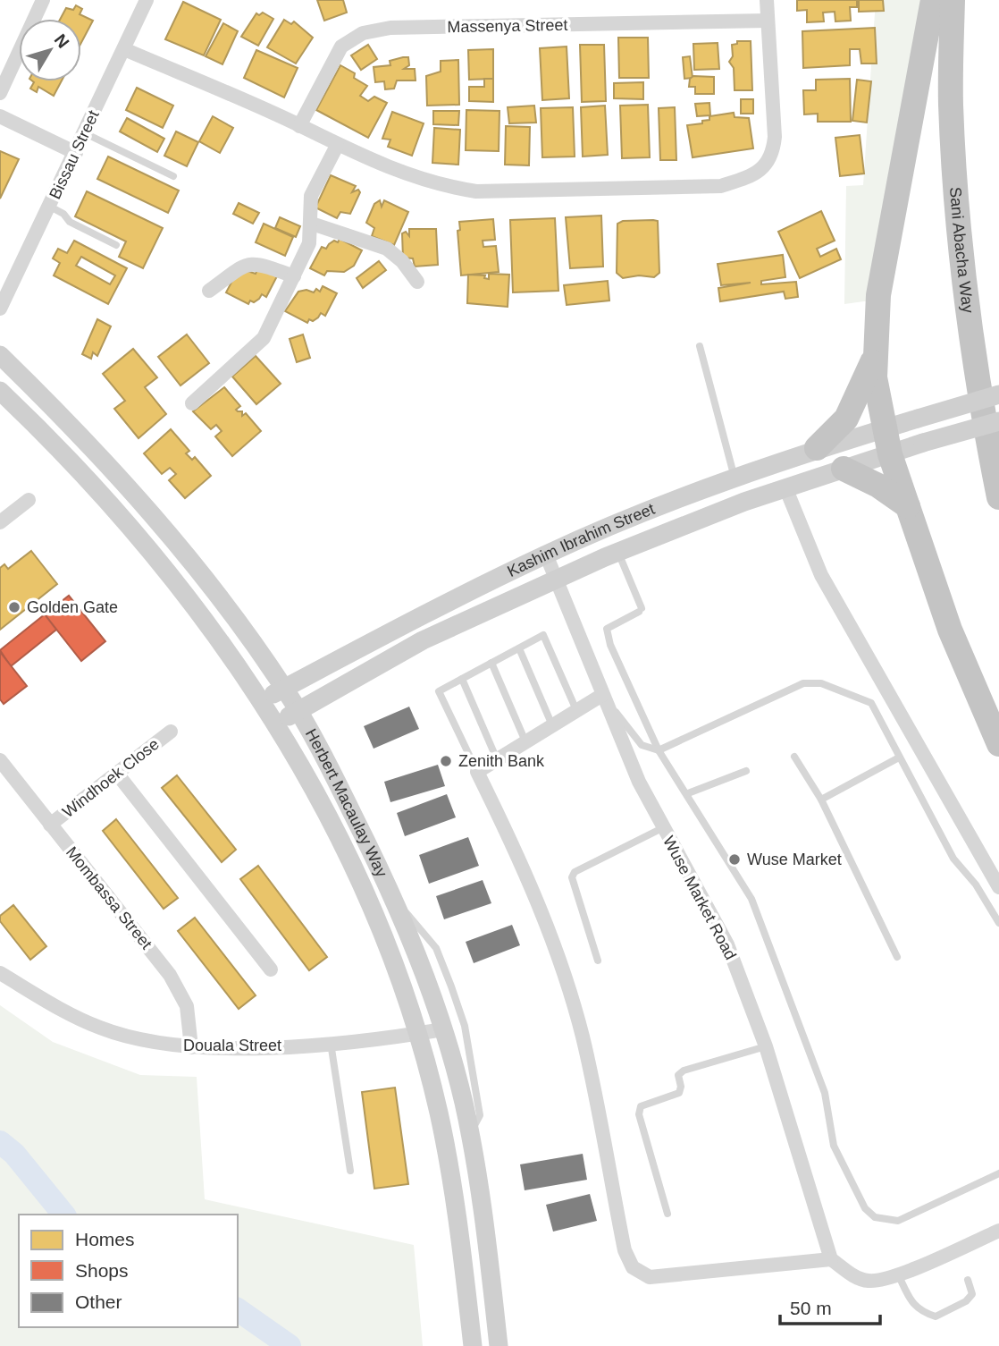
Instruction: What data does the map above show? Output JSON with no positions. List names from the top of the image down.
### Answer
{
  "streets": {
    "highway": ["Sani Abacha Way"],
    "main road": ["Kashim Ibrahim Street", "Herbert Macaulay Way"],
    "street": [
      "Massenya Street",
      "Bissau Street",
      "Windhoek Close",
      "Mombassa Street",
      "Wuse Market Road",
      "Douala Street"
    ]
  },
  "crossings": [
    ["Kashim Ibrahim Street", "Herbert Macaulay Way"],
    ["Kashim Ibrahim Street", "Wuse Market Road"],
    ["Windhoek Close", "Mombassa Street"],
    ["Herbert Macaulay Way", "Douala Street"],
    ["Mombassa Street", "Douala Street"]
  ],
  "places": ["Golden Gate", "Zenith Bank", "Wuse Market"],
  "legend": ["Homes", "Shops", "Other"],
  "scale_bar": "50 m",
  "north": "top right"
}
